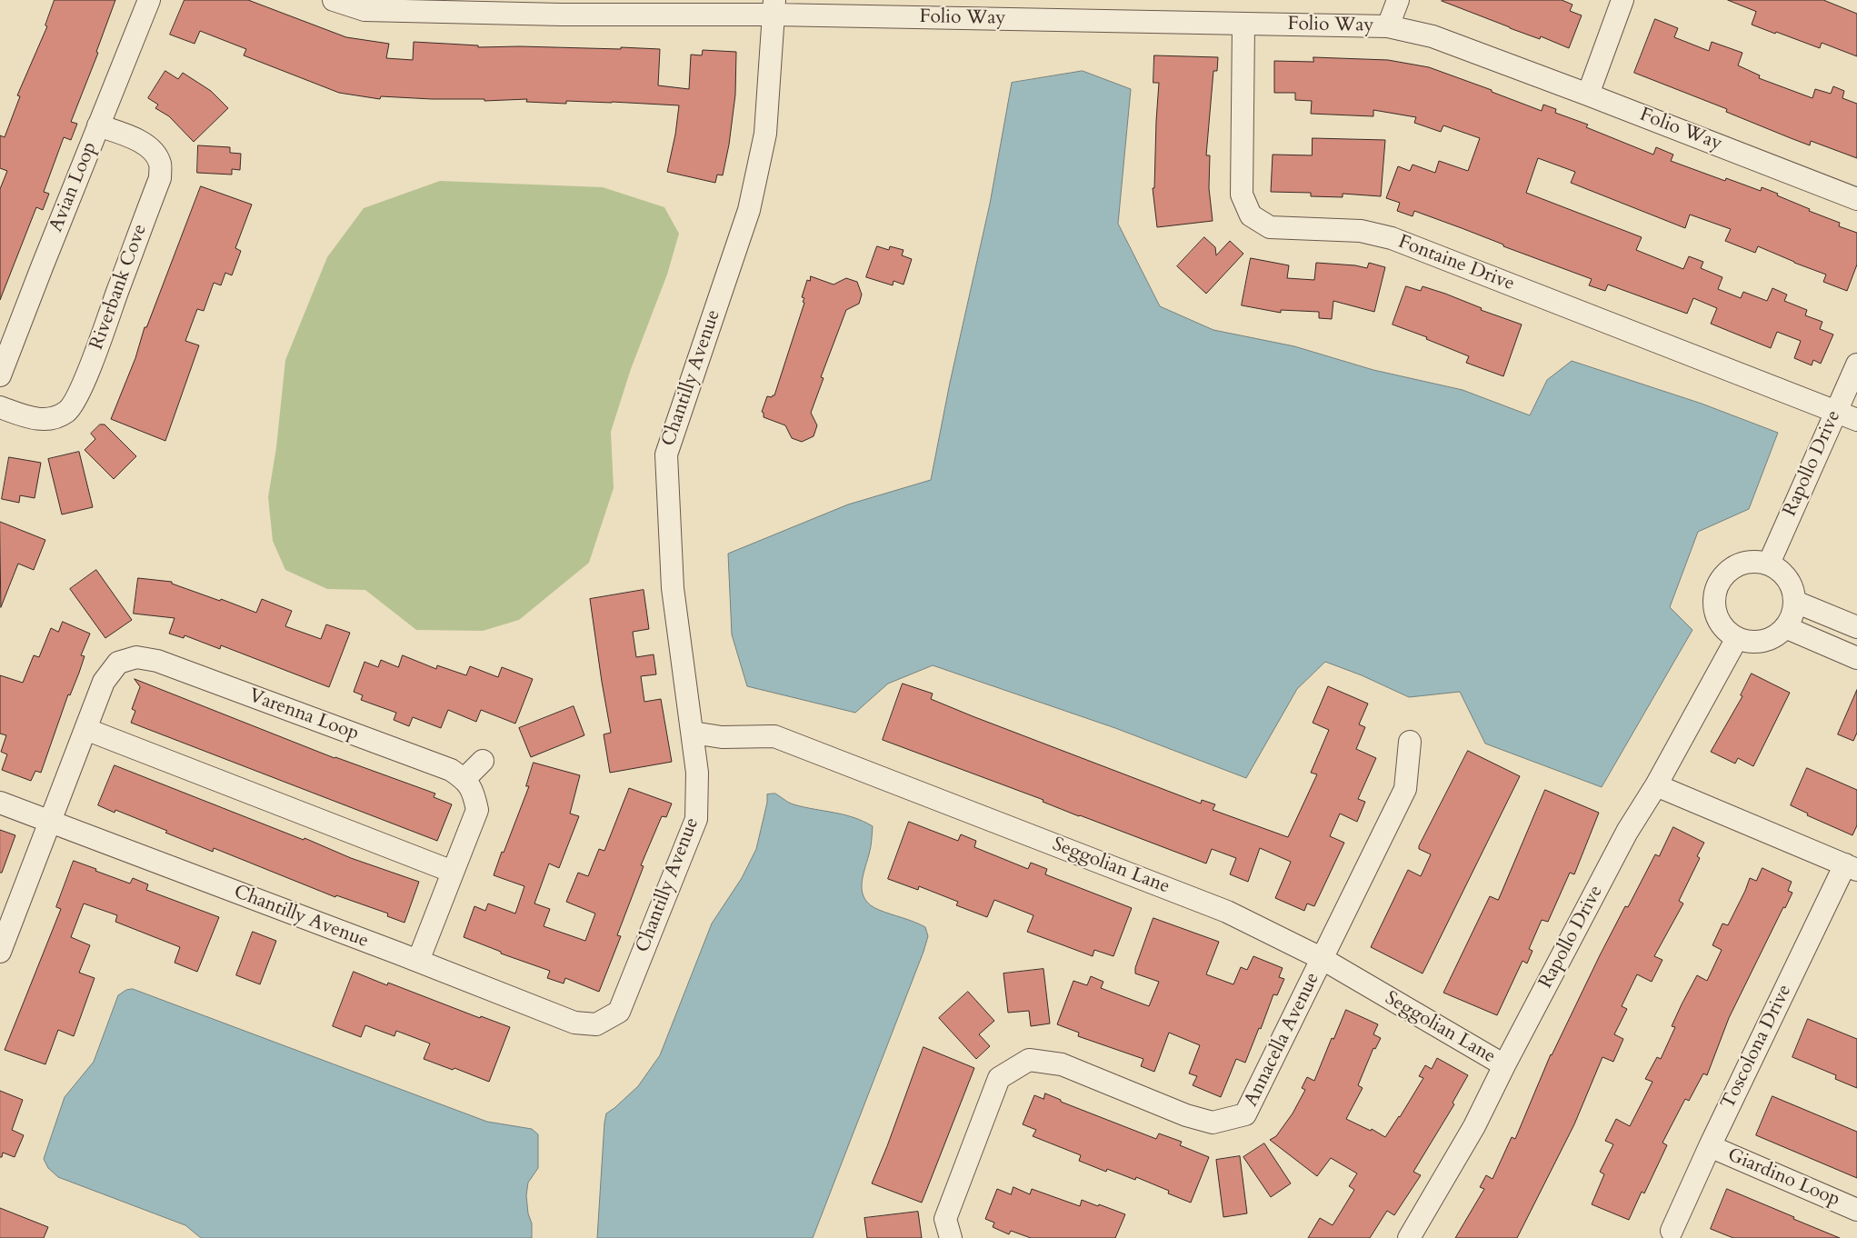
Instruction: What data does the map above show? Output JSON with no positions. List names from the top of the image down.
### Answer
{
  "streets": {
    "street": [
      "Folio Way",
      "Avian Loop",
      "Fontaine Drive",
      "Riverbank Cove",
      "Chantilly Avenue",
      "Rapollo Drive",
      "Varenna Loop",
      "Seggolian Lane",
      "Annacella Avenue",
      "Toscolona Drive",
      "Giardino Loop"
    ]
  },
  "crossings": [
    ["Folio Way", "Fontaine Drive"],
    ["Folio Way", "Chantilly Avenue"],
    ["Avian Loop", "Riverbank Cove"],
    ["Fontaine Drive", "Rapollo Drive"],
    ["Chantilly Avenue", "Varenna Loop"],
    ["Chantilly Avenue", "Seggolian Lane"],
    ["Rapollo Drive", "Seggolian Lane"],
    ["Seggolian Lane", "Annacella Avenue"],
    ["Toscolona Drive", "Giardino Loop"]
  ]
}
